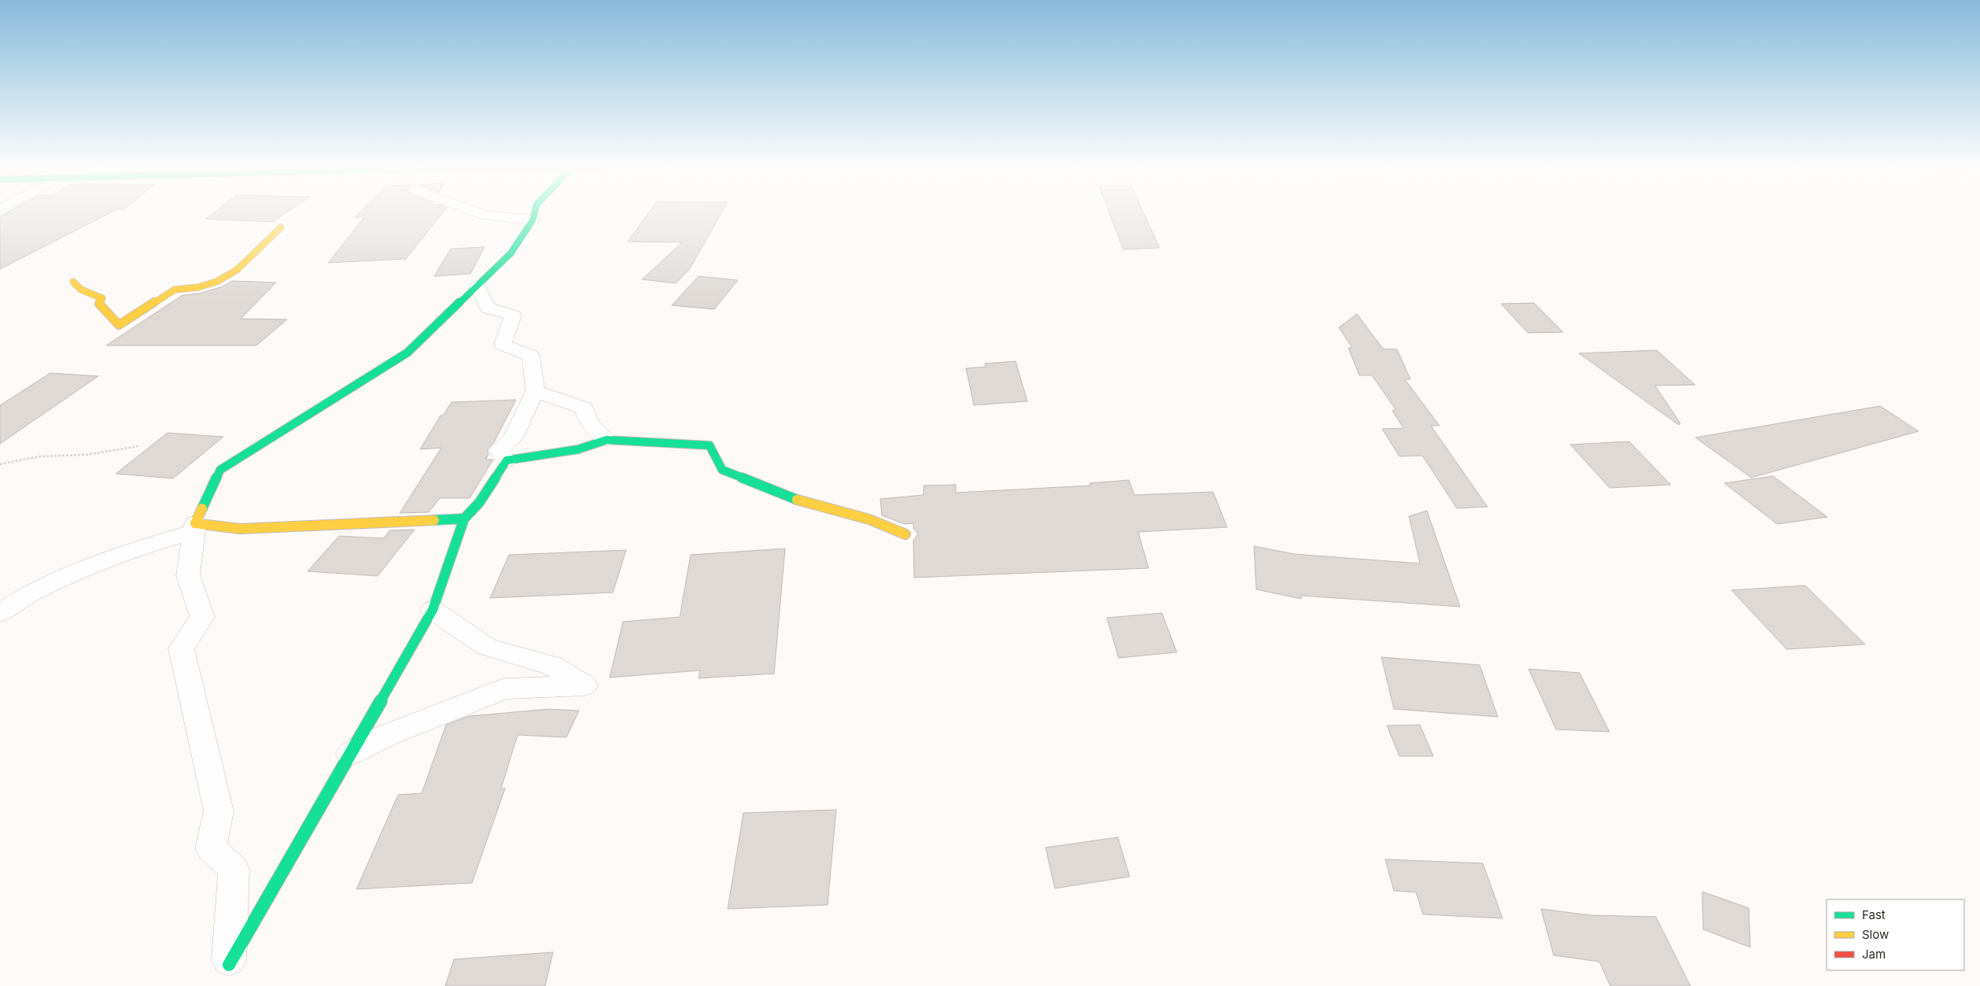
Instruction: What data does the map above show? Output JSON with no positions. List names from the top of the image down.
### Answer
{
  "legend": ["Fast", "Slow", "Jam"]
}
